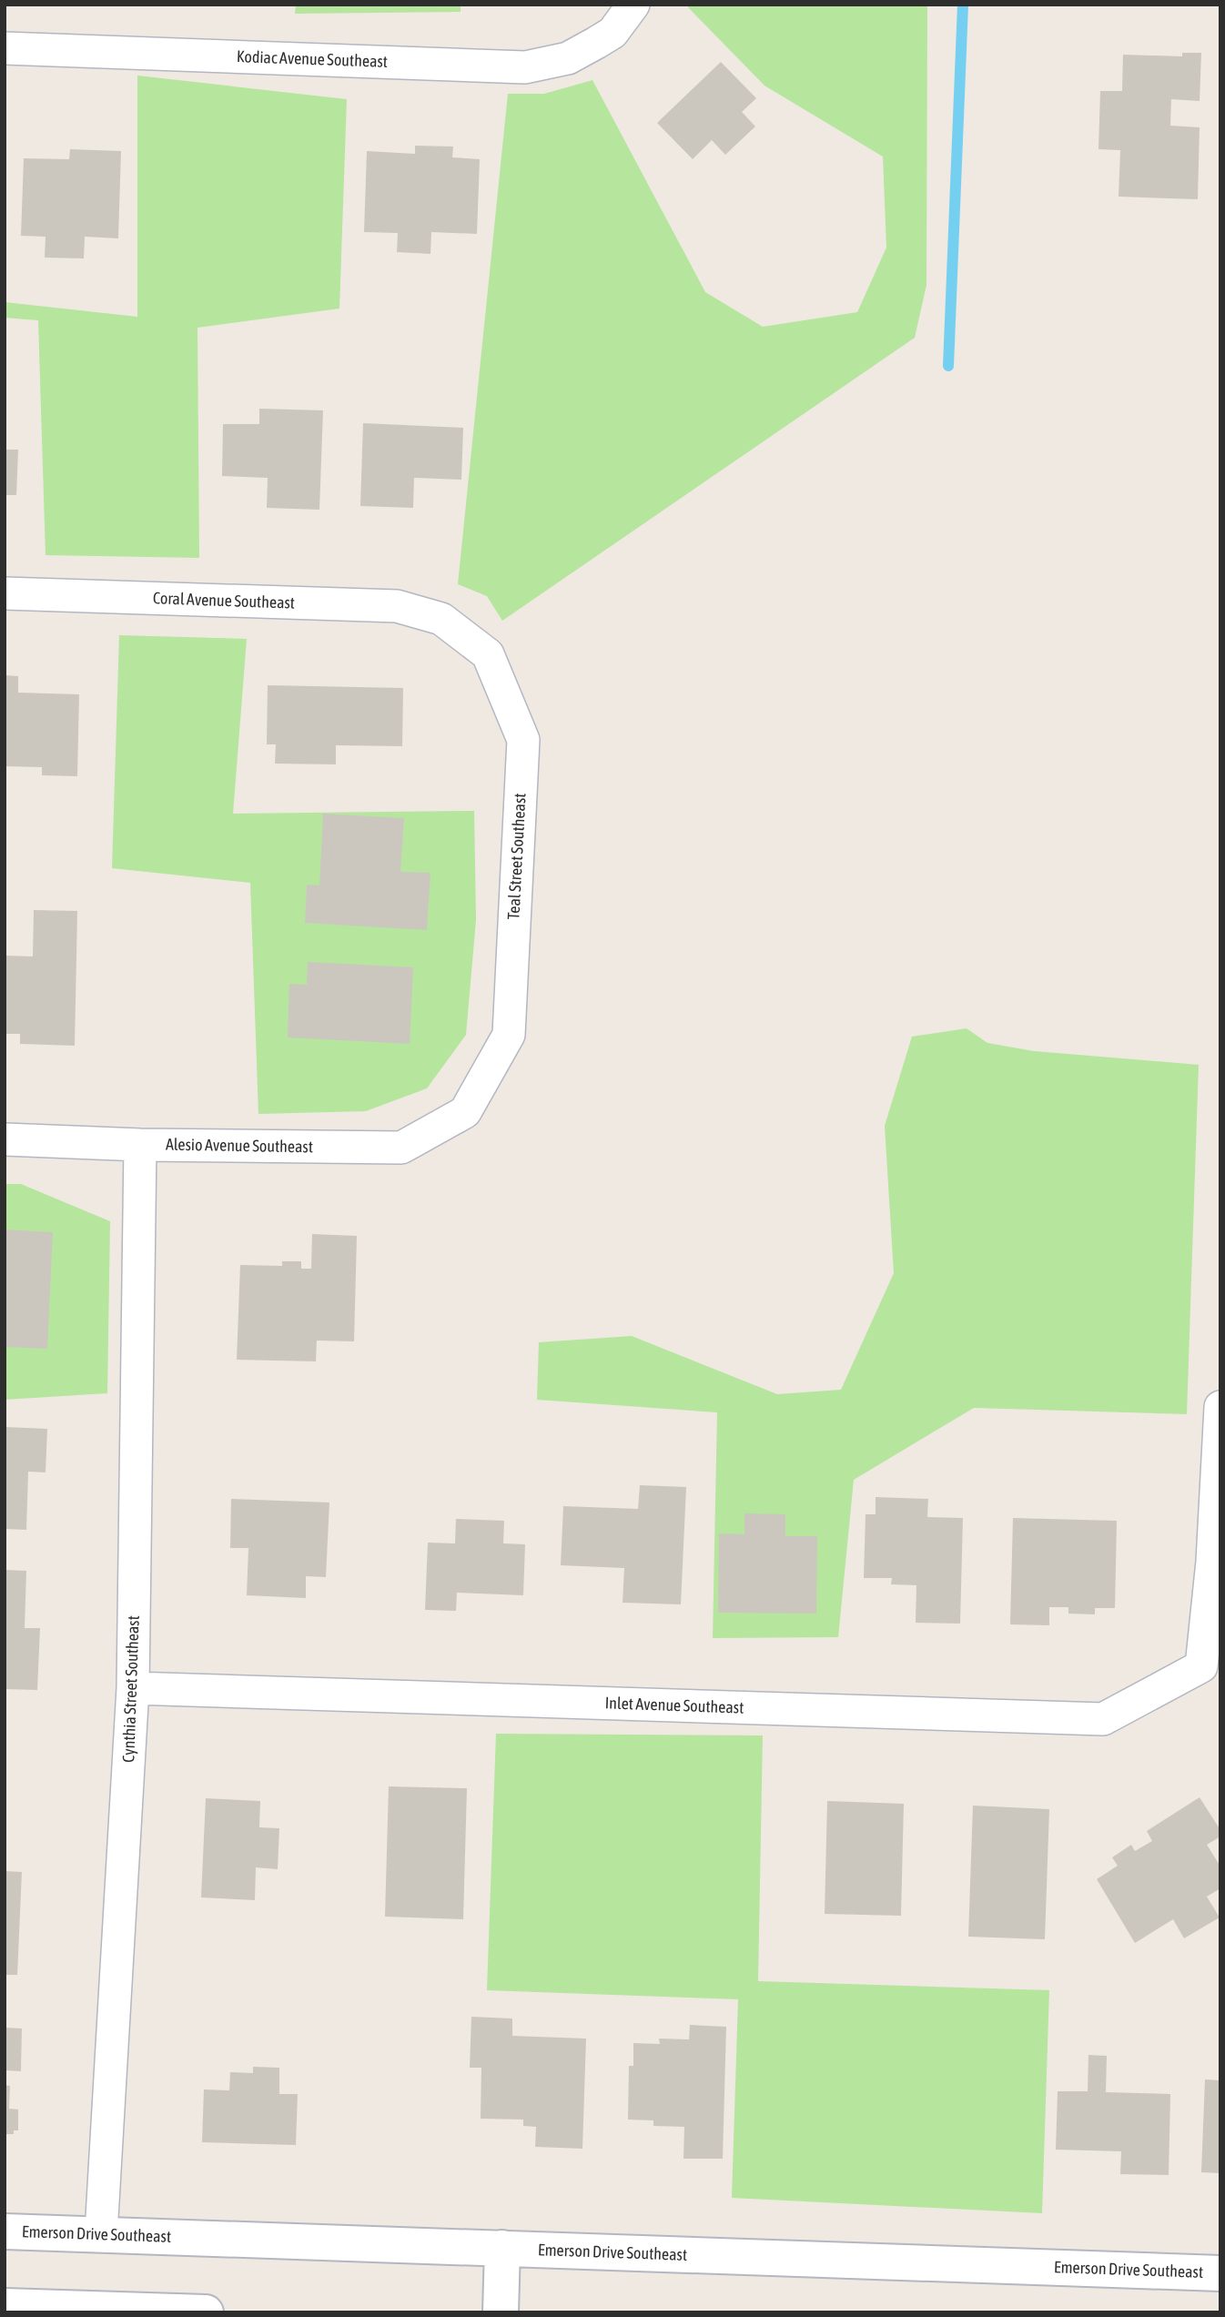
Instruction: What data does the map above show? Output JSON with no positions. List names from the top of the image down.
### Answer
{
  "streets": {
    "street": [
      "Kodiac Avenue Southeast",
      "Coral Avenue Southeast",
      "Teal Street Southeast",
      "Alesio Avenue Southeast",
      "Cynthia Street Southeast",
      "Inlet Avenue Southeast",
      "Emerson Drive Southeast"
    ]
  },
  "crossings": [
    ["Coral Avenue Southeast", "Teal Street Southeast"],
    ["Teal Street Southeast", "Alesio Avenue Southeast"],
    ["Alesio Avenue Southeast", "Cynthia Street Southeast"],
    ["Cynthia Street Southeast", "Inlet Avenue Southeast"],
    ["Cynthia Street Southeast", "Emerson Drive Southeast"]
  ]
}
